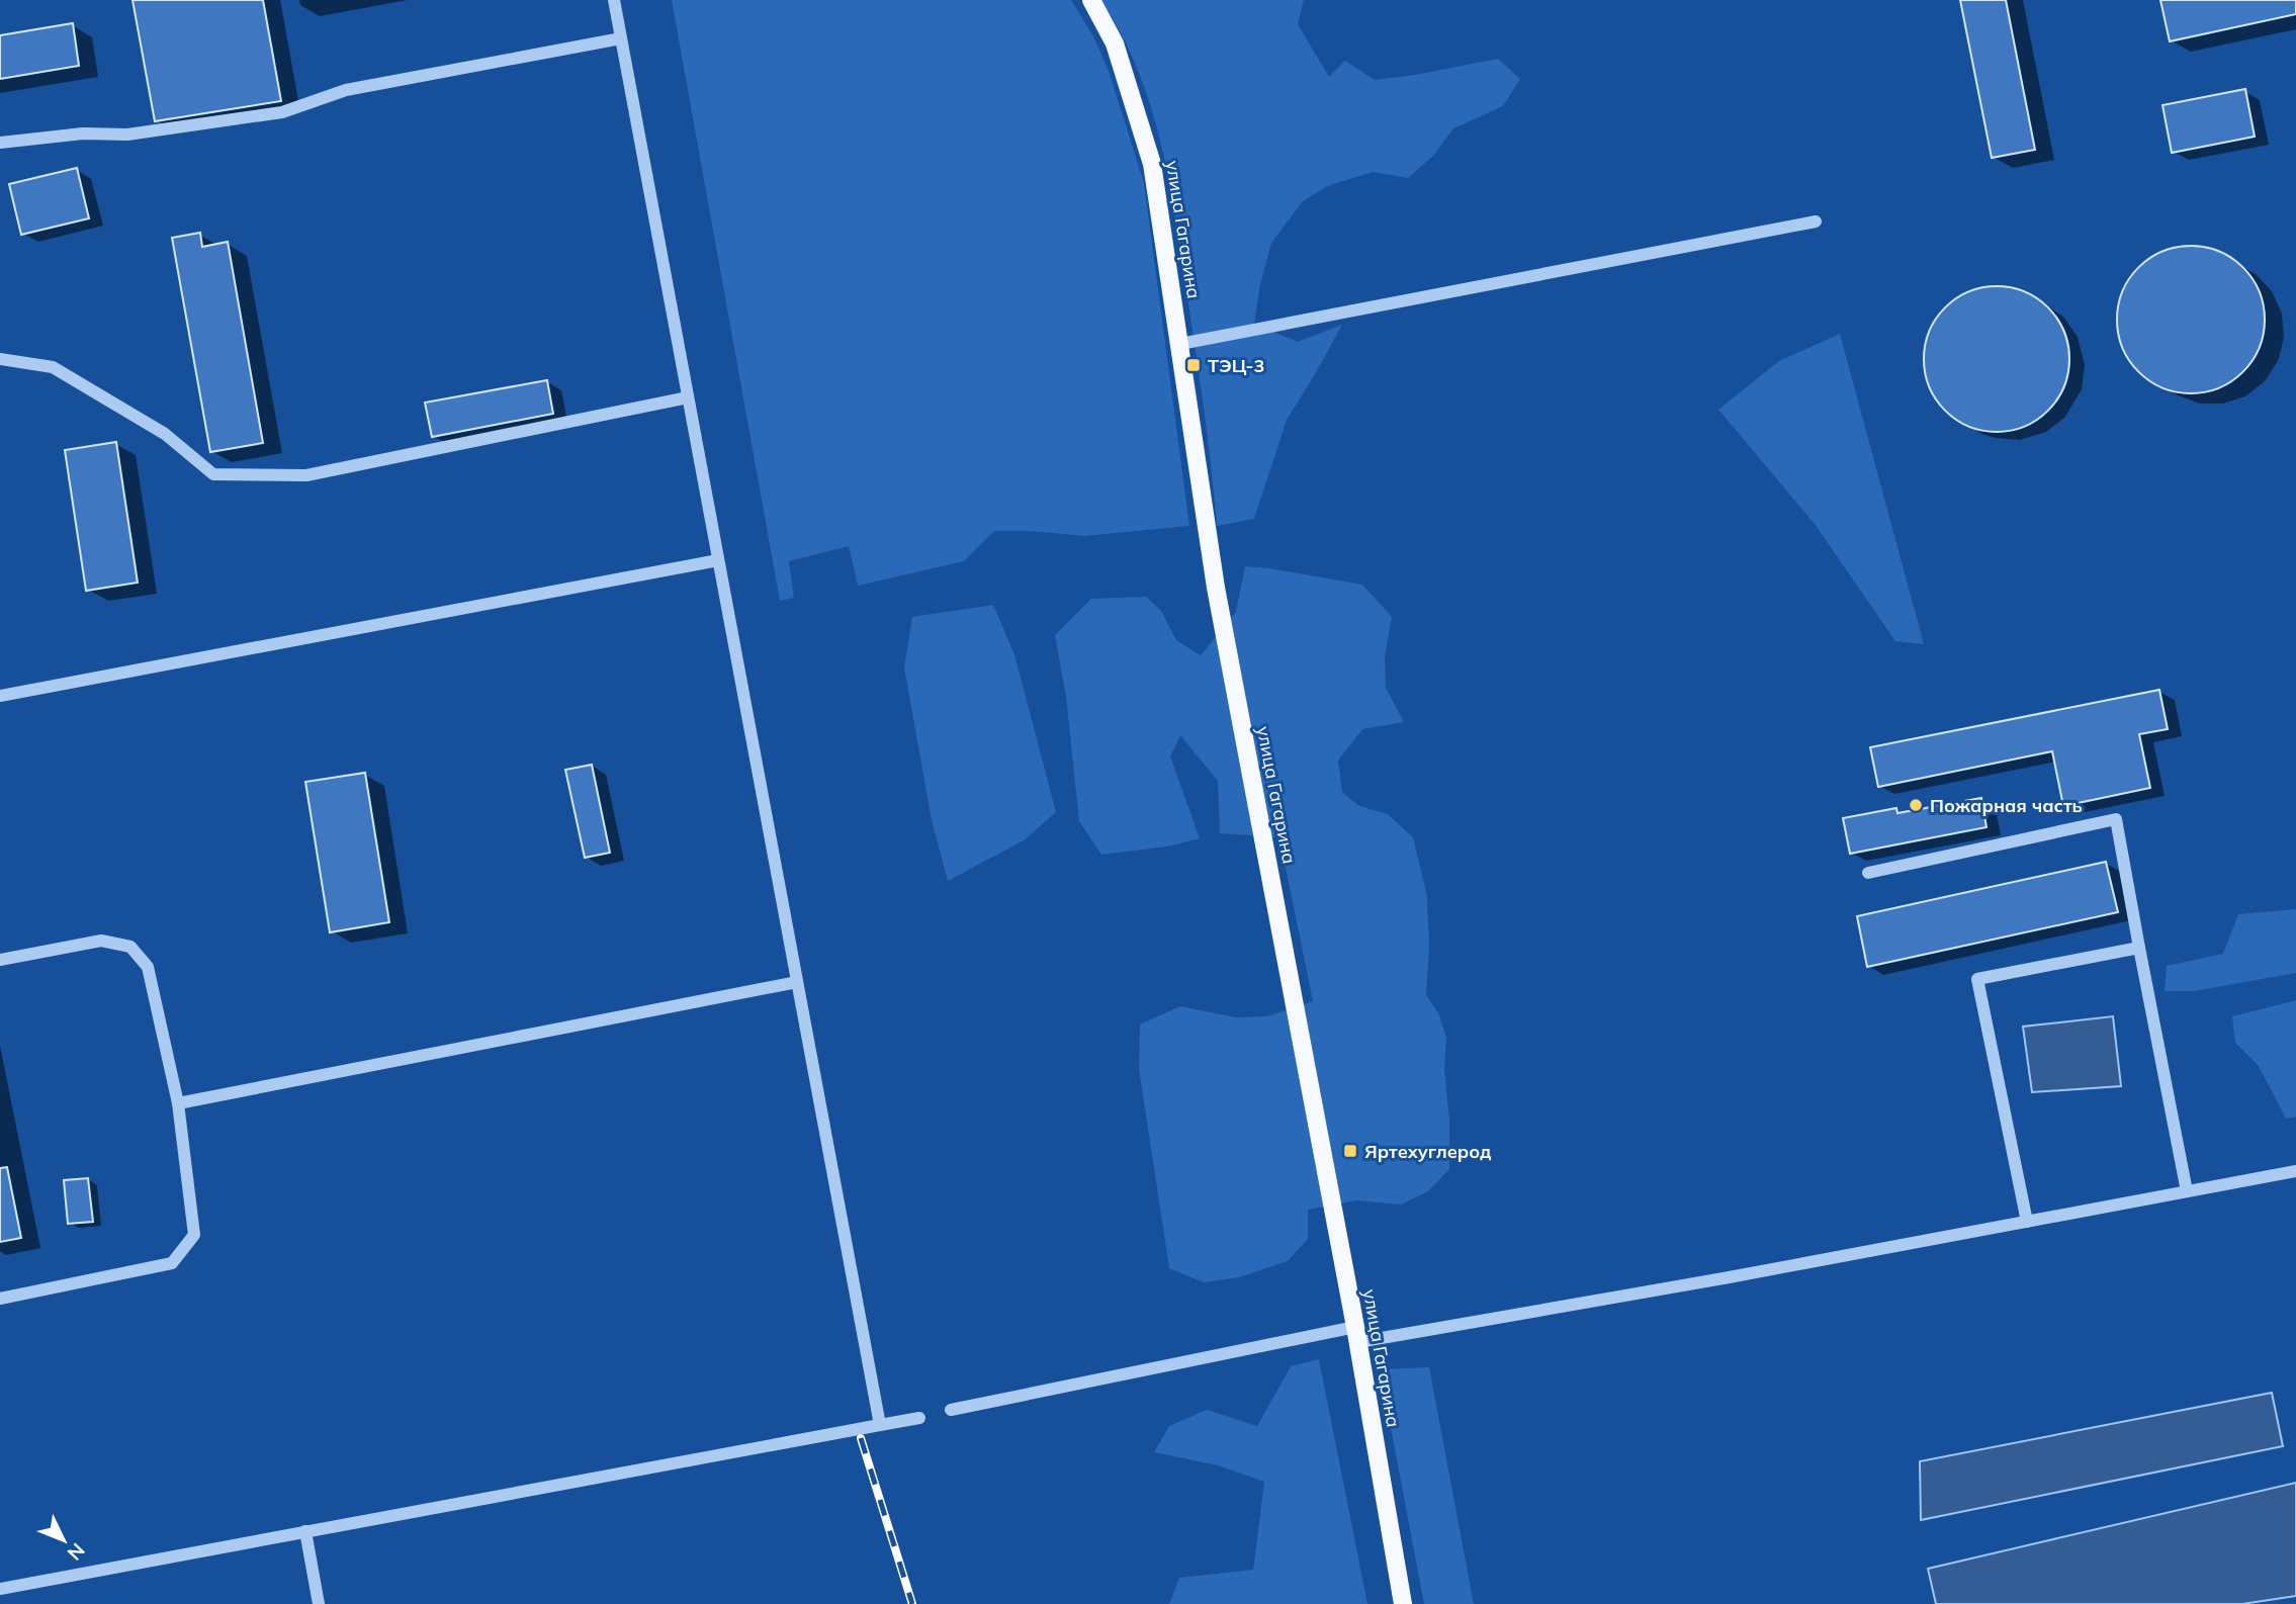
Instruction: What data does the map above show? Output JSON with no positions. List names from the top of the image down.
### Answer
{
  "streets": {
    "main road": ["улица Гагарина"]
  },
  "places": {
    "transit": ["ТЭЦ-3", "Яртехуглерод"],
    "other": ["Пожарная часть"]
  },
  "north": "bottom right"
}
